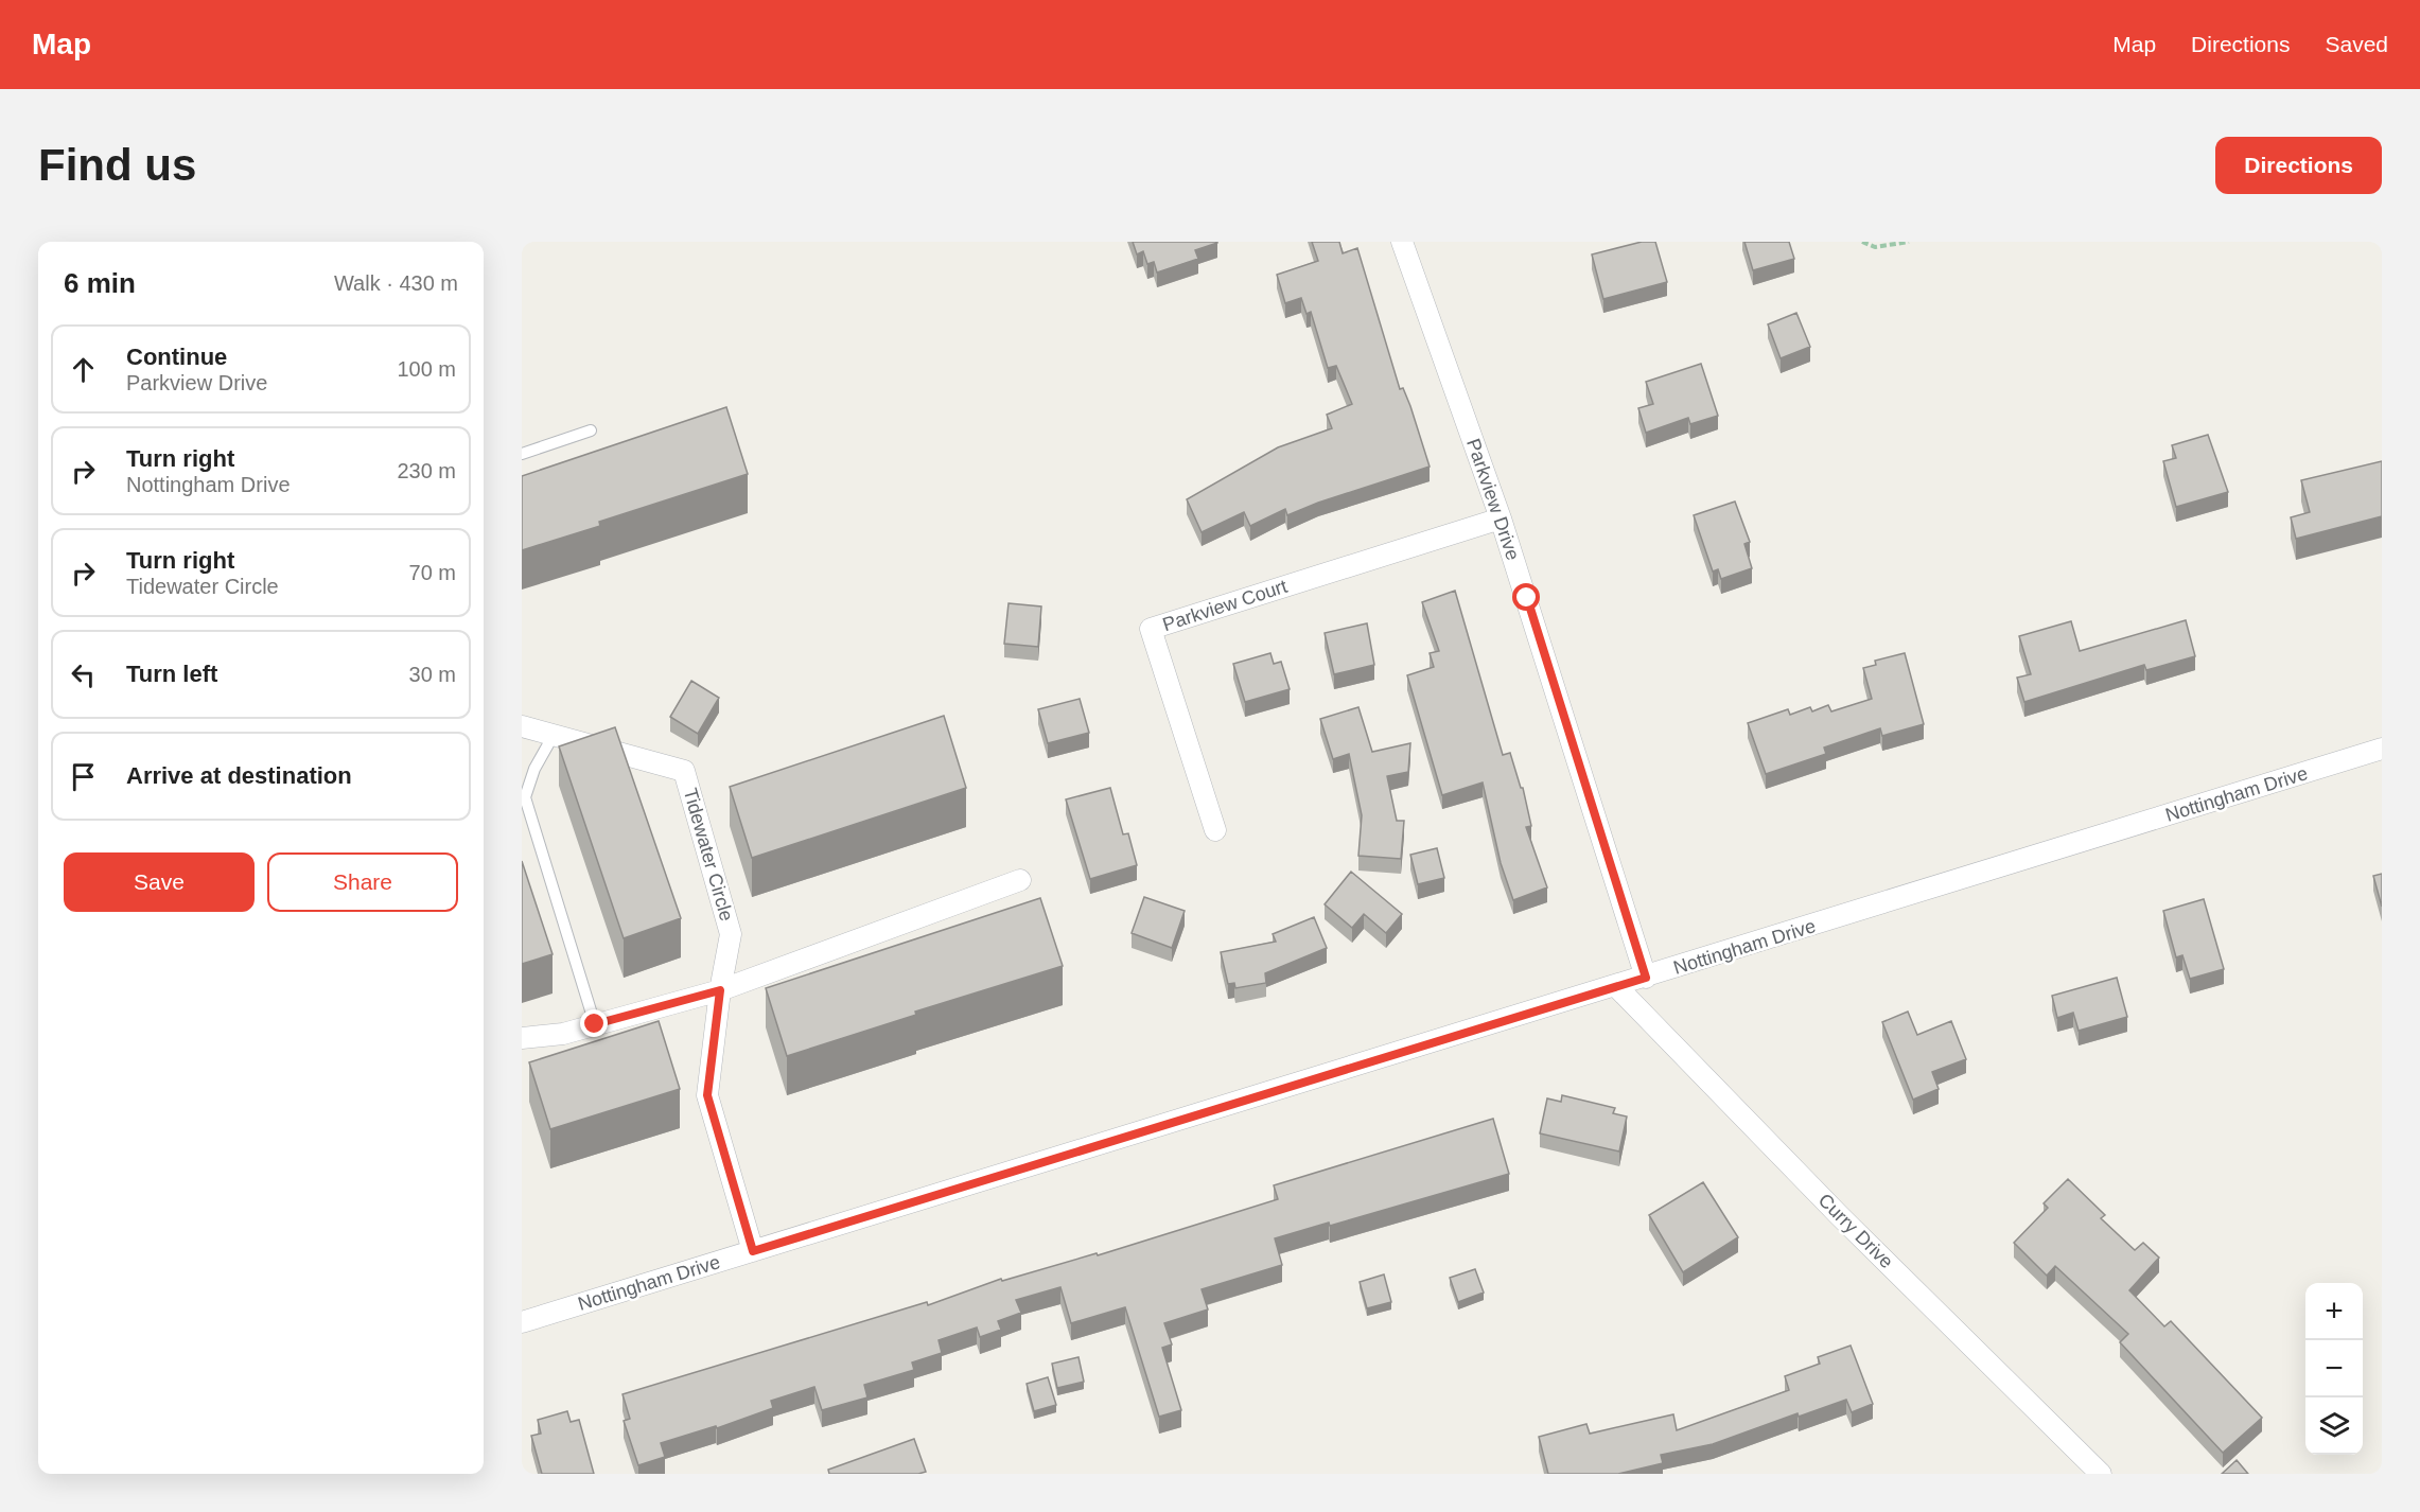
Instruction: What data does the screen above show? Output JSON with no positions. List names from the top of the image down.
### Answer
{
  "streets": {
    "street": [
      "Parkview Drive",
      "Parkview Court",
      "Nottingham Drive",
      "Tidewater Circle",
      "Curry Drive"
    ]
  },
  "crossings": [
    ["Parkview Drive", "Parkview Court"],
    ["Parkview Drive", "Nottingham Drive"],
    ["Nottingham Drive", "Tidewater Circle"],
    ["Nottingham Drive", "Curry Drive"]
  ],
  "page": {
    "header": "Map",
    "nav": ["Map", "Directions", "Saved"],
    "buttons": [
      "Directions",
      ["Save", "Share"]
    ],
    "title": "Find us",
    "heading": ["6 min", "Walk · 430 m"],
    "list": [
      ["Continue", "Parkview Drive", "100 m"],
      ["Turn right", "Nottingham Drive", "230 m"],
      ["Turn right", "Tidewater Circle", "70 m"],
      ["Turn left", "30 m"],
      "Arrive at destination"
    ],
    "map_buttons": ["+", "−"]
  }
}
